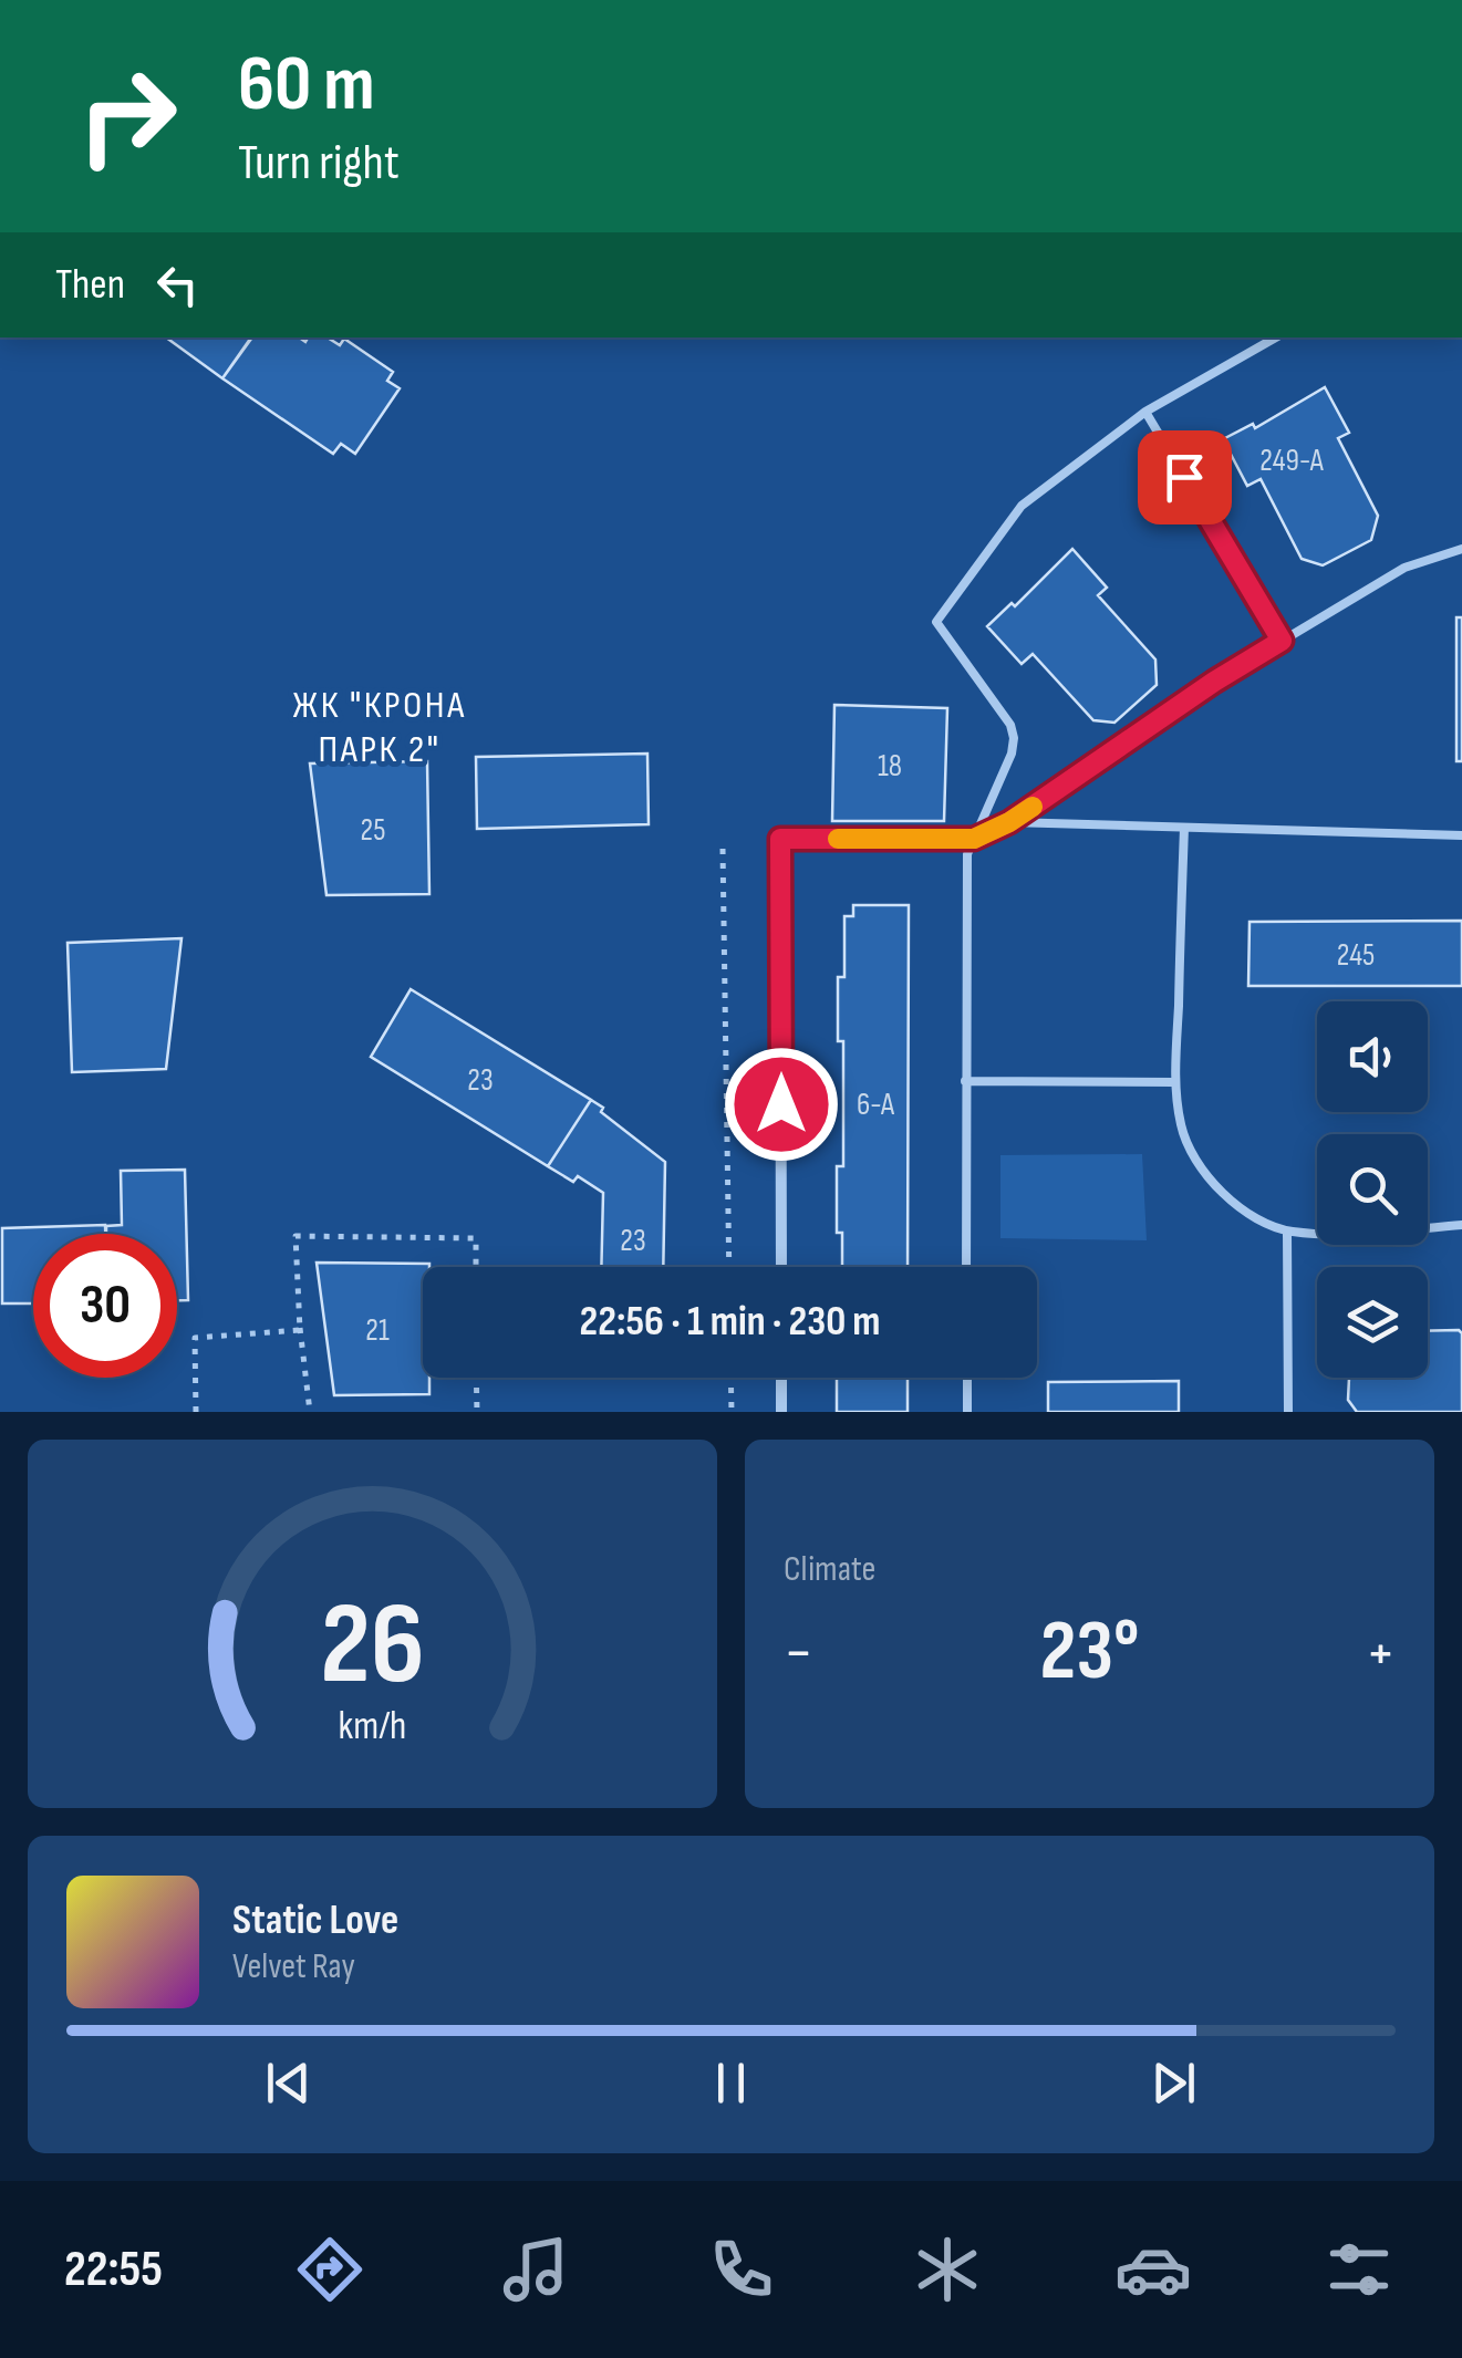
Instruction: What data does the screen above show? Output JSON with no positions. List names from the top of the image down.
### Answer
{
  "districts": ["ЖК \"КРОНА ПАРК 2\""],
  "house_numbers": [
    "249-А",
    "18",
    "25",
    "245",
    "23",
    "6-А",
    "23",
    "21"
  ],
  "page": {
    "turn": ["60 m", "Turn right"],
    "then": "Then",
    "limit": "30",
    "trip": "22:56 · 1 min · 230 m",
    "tile": "Climate",
    "heat": ["−", "23°", "+"],
    "song": ["Static Love", "Velvet Ray"],
    "tabs": "22:55",
    "gauge": ["26", "km/h"]
  }
}
